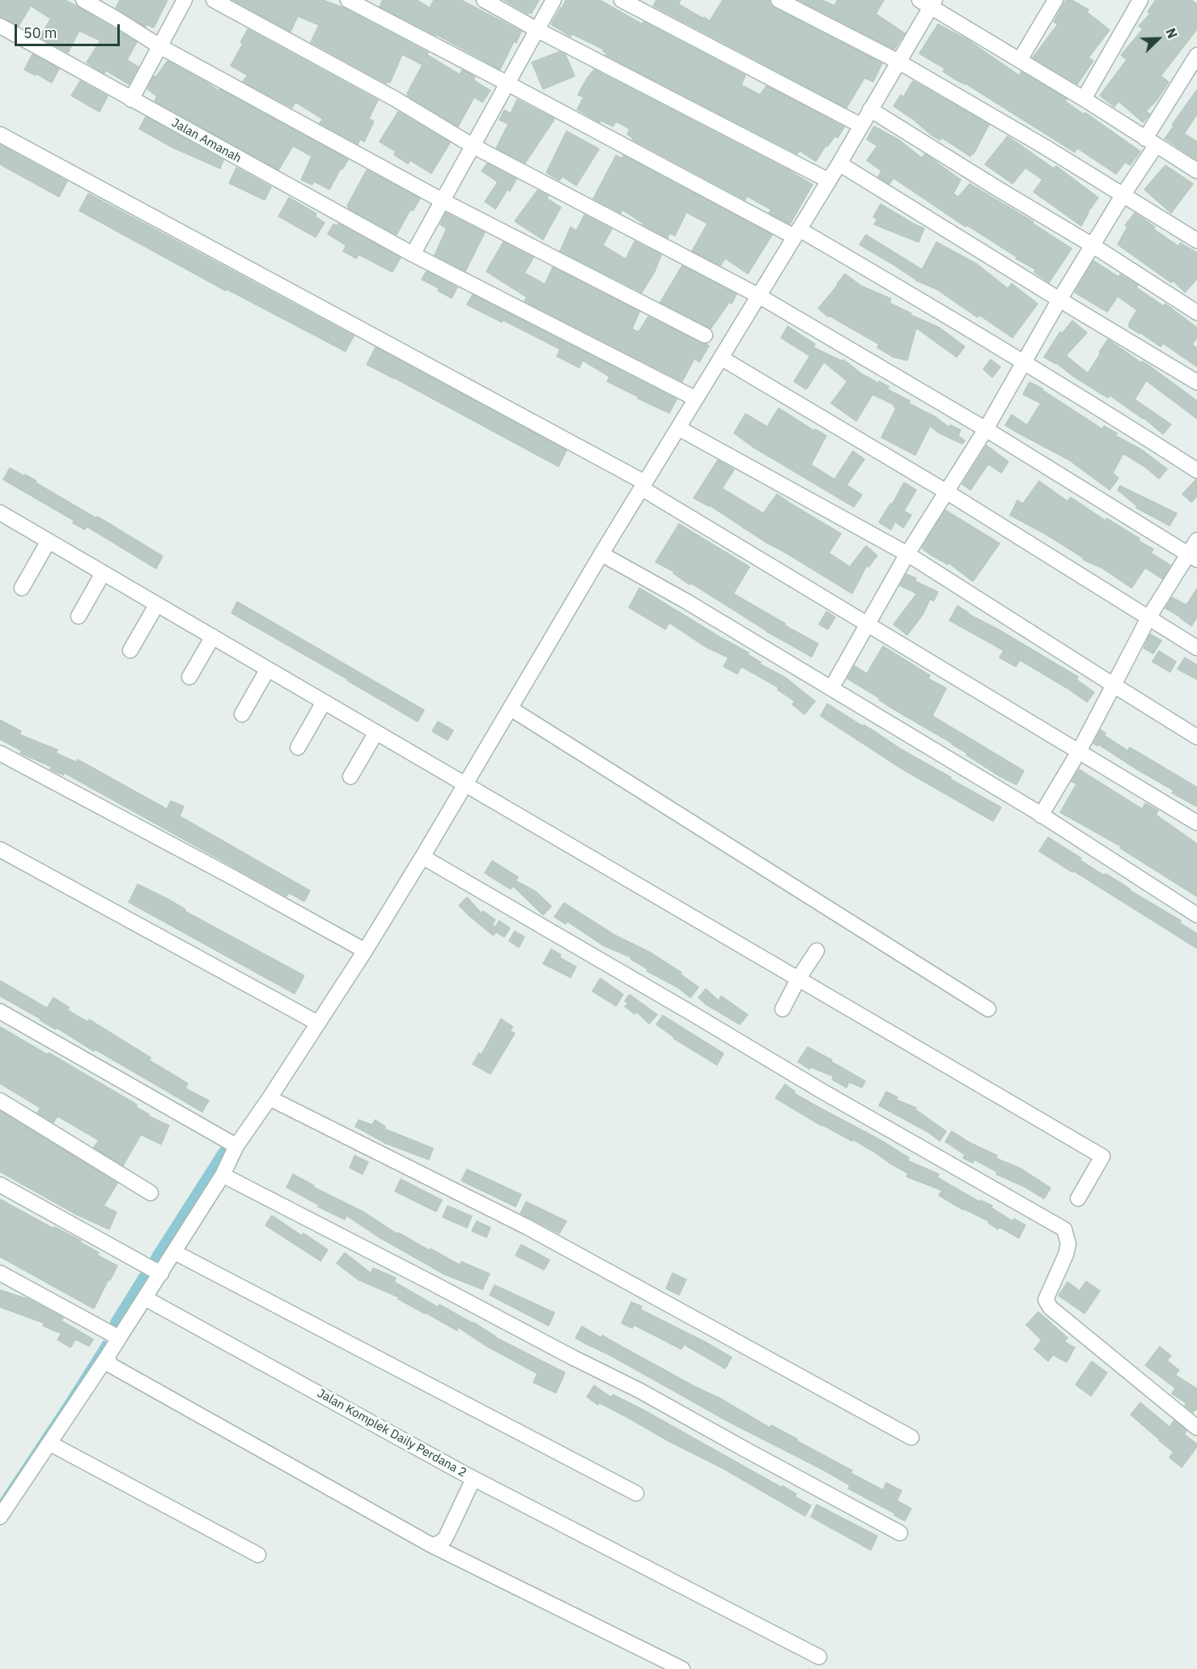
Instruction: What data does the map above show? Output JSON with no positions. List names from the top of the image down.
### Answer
{
  "streets": {
    "street": ["Jalan Amanah", "Jalan Komplek Daily Perdana 2"]
  },
  "scale_bar": "50 m",
  "north": "top right"
}
